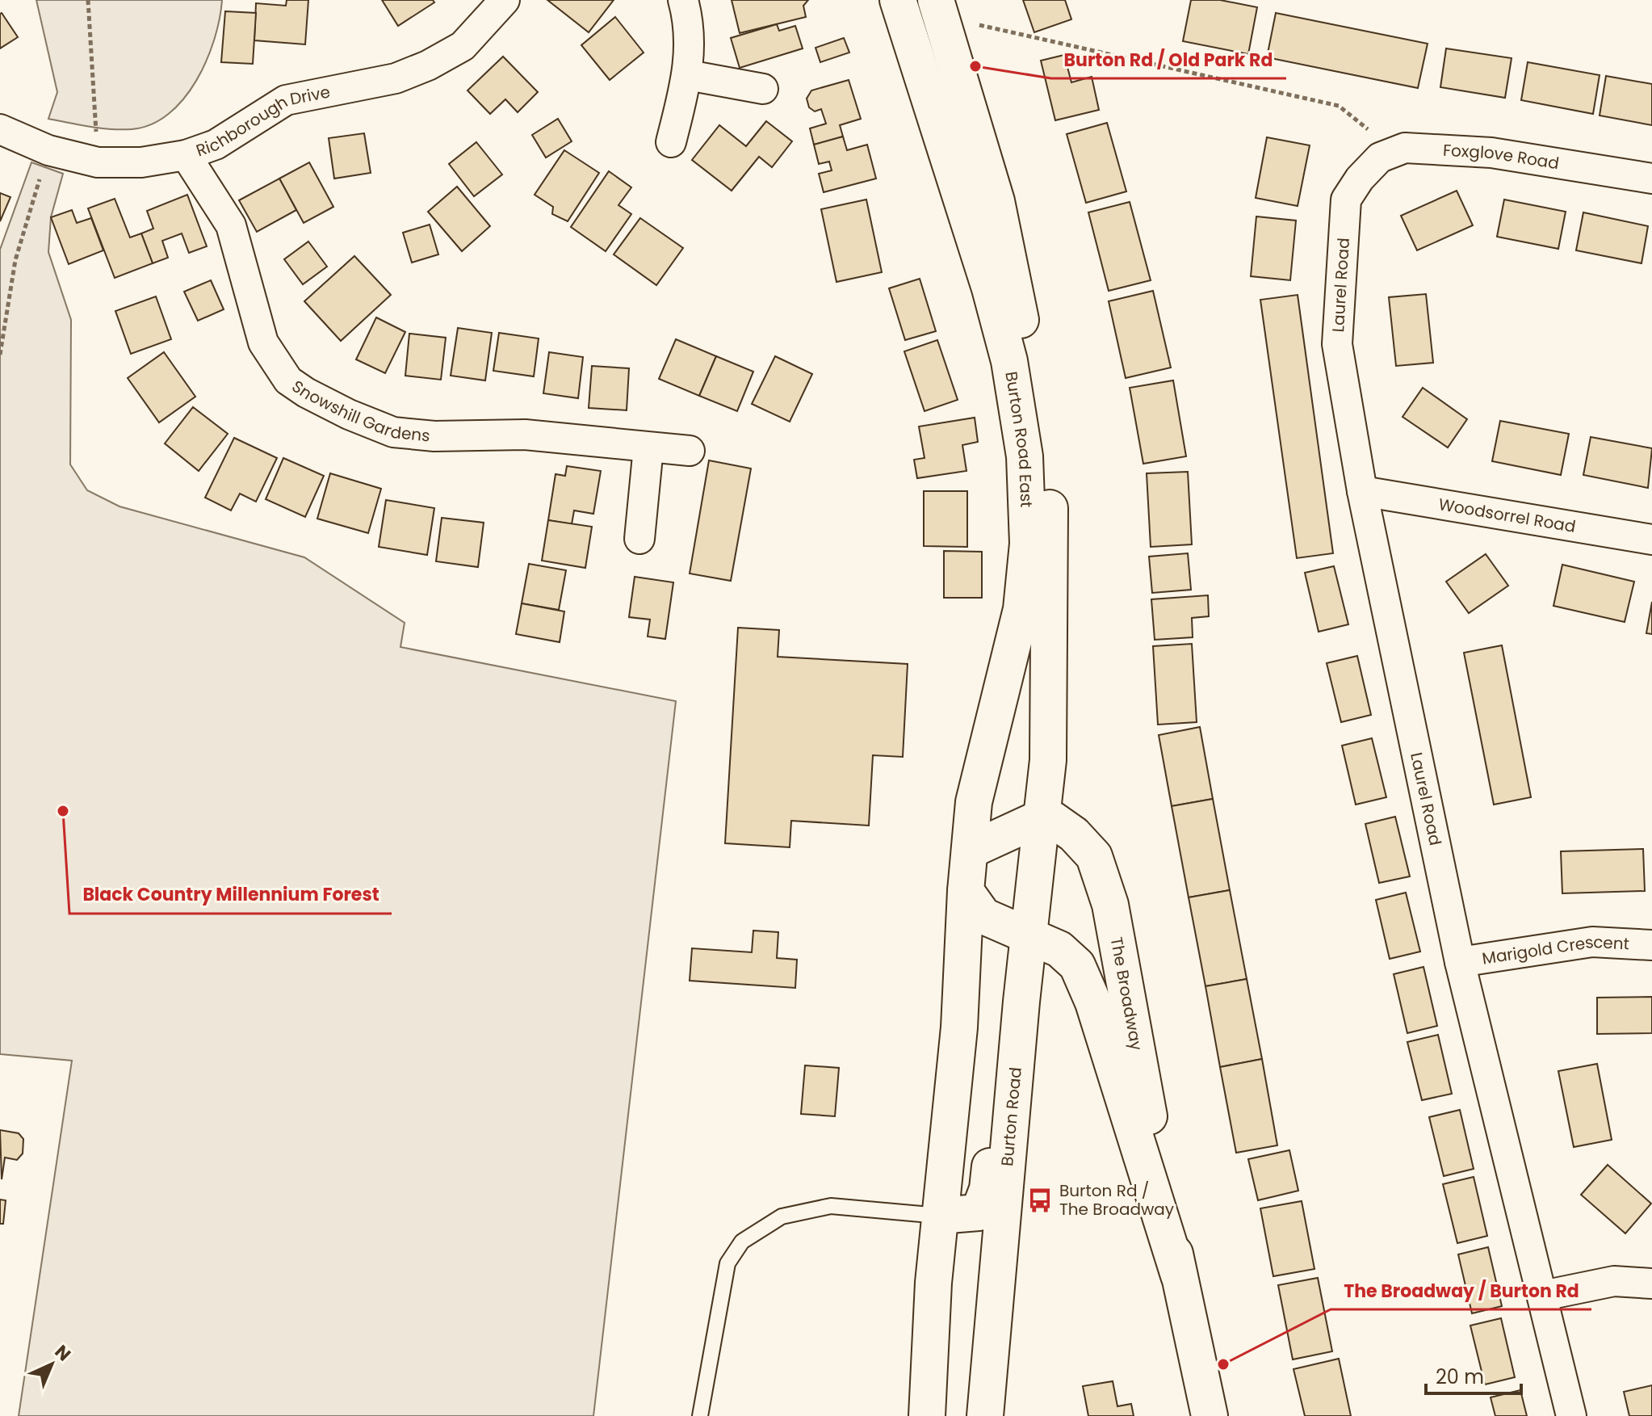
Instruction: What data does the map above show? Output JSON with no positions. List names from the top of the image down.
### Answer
{
  "streets": {
    "main road": ["Burton Road East", "The Broadway", "Burton Road"],
    "street": [
      "Richborough Drive",
      "Foxglove Road",
      "Laurel Road",
      "Snowshill Gardens",
      "Woodsorrel Road",
      "Marigold Crescent"
    ]
  },
  "crossings": [
    ["Richborough Drive", "Snowshill Gardens"],
    ["Foxglove Road", "Laurel Road"],
    ["Laurel Road", "Woodsorrel Road"],
    ["Laurel Road", "Marigold Crescent"],
    ["Burton Road East", "The Broadway"],
    ["Burton Road East", "Burton Road"],
    ["The Broadway", "Burton Road"]
  ],
  "places": {
    "other": ["Burton Rd / Old Park Rd", "Black Country Millennium Forest", "The Broadway / Burton Rd"],
    "bus stop": ["Burton Rd / The Broadway"]
  },
  "scale_bar": "20 m",
  "north": "top right"
}
